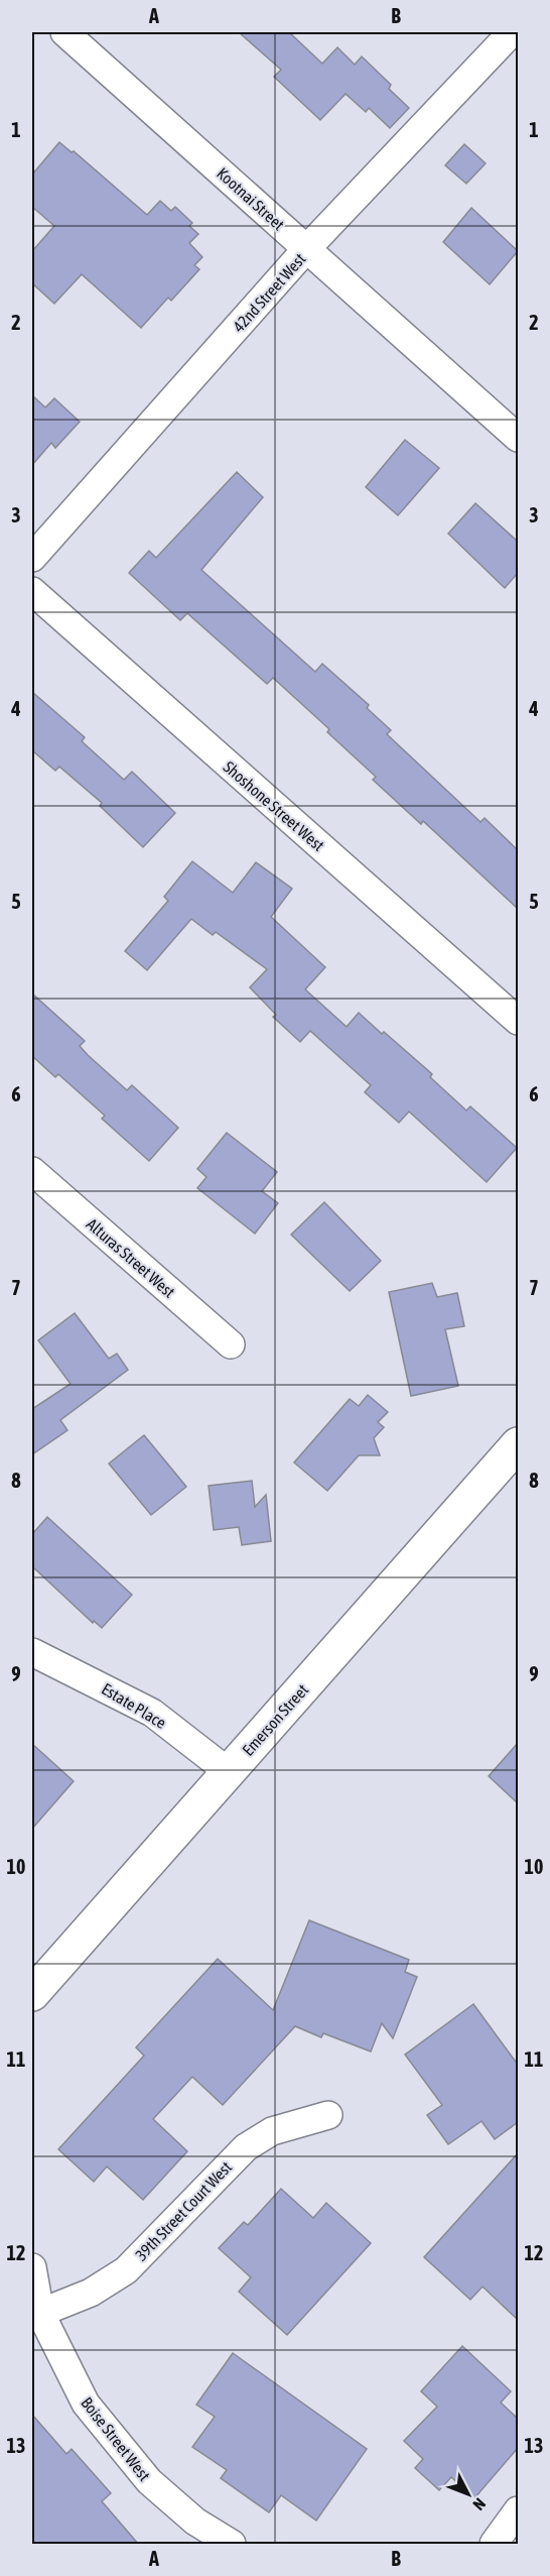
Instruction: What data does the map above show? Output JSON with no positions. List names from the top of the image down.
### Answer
{
  "streets": {
    "main road": ["Emerson Street"],
    "street": [
      "Kootnai Street",
      "42nd Street West",
      "Shoshone Street West",
      "Alturas Street West",
      "Estate Place",
      "39th Street Court West",
      "Boise Street West"
    ]
  },
  "crossings": [
    ["Kootnai Street", "42nd Street West"],
    ["Estate Place", "Emerson Street"],
    ["39th Street Court West", "Boise Street West"]
  ],
  "north": "bottom right",
  "grid": {
    "columns": ["A", "B"],
    "rows": [
      "1",
      "2",
      "3",
      "4",
      "5",
      "6",
      "7",
      "8",
      "9",
      "10",
      "11",
      "12",
      "13"
    ]
  }
}
